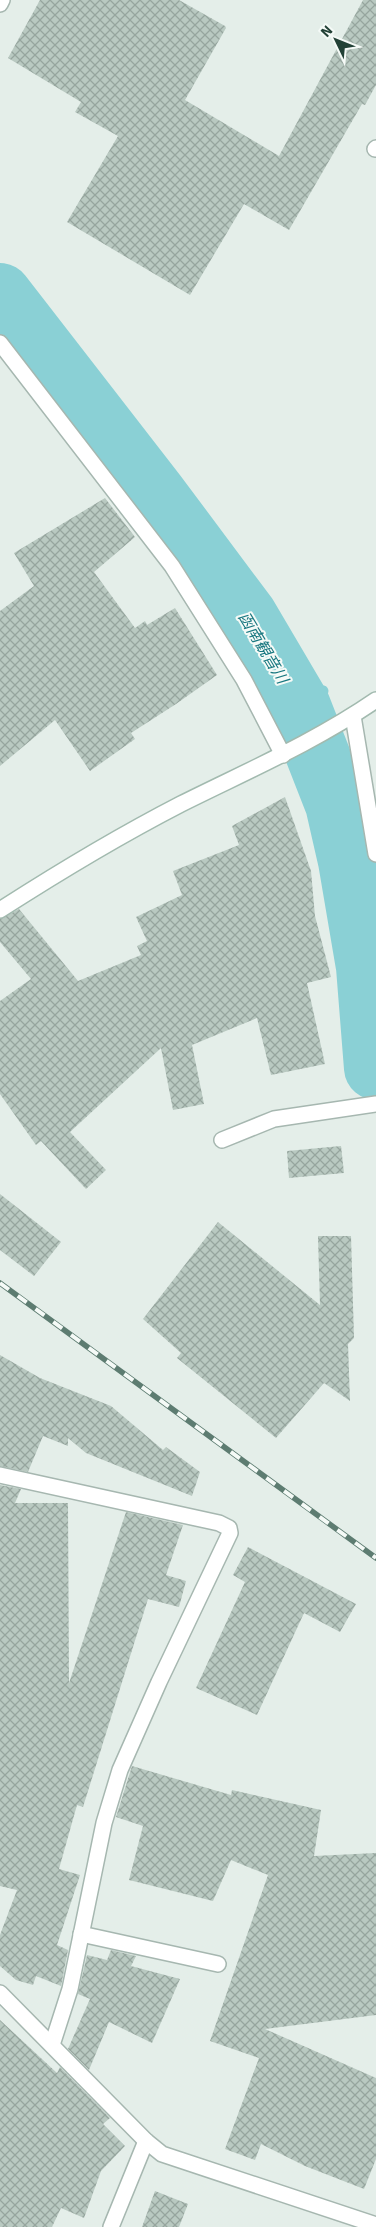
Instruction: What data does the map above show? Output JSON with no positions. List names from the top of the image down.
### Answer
{
  "water": ["函南観音川"],
  "north": "top left"
}
